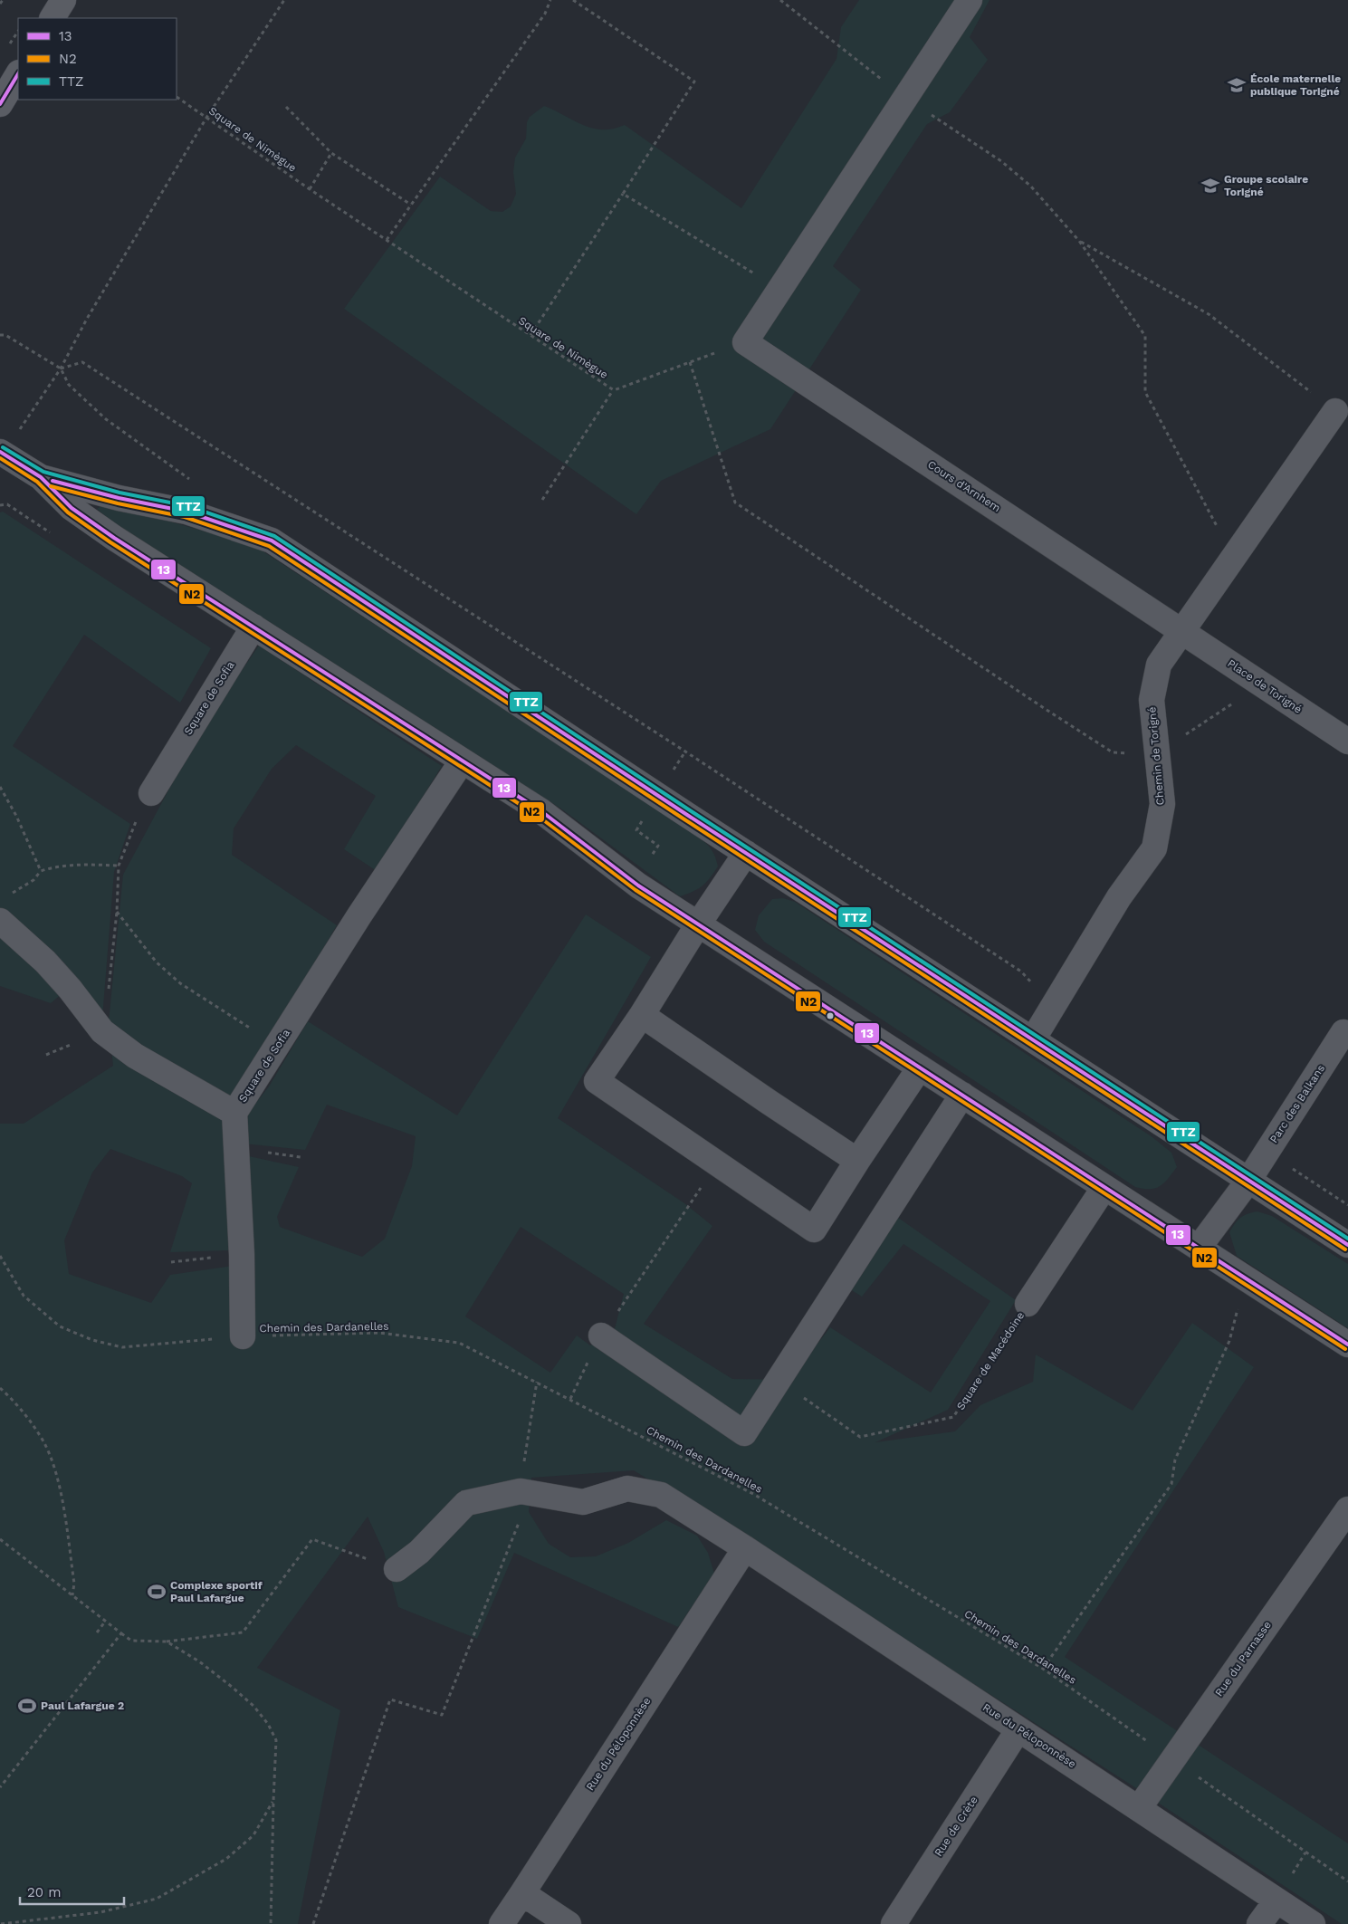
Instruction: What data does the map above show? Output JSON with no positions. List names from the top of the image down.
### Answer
{
  "streets": {
    "street": [
      "Cours d'Arnhem",
      "Place de Torigné",
      "Square de Sofia",
      "Chemin de Torigné",
      "Parc des Balkans",
      "Square de Macédoine",
      "Rue du Parnasse",
      "Rue du Péloponnèse",
      "Rue de Crète"
    ],
    "path": ["Square de Nimègue", "Chemin des Dardanelles"]
  },
  "crossings": [
    ["Square de Nimègue", "Cours d'Arnhem"],
    ["Cours d'Arnhem", "Place de Torigné"],
    ["Cours d'Arnhem", "Chemin de Torigné"],
    ["Place de Torigné", "Chemin de Torigné"],
    ["Chemin des Dardanelles", "Rue du Parnasse"],
    ["Rue du Parnasse", "Rue du Péloponnèse"],
    ["Rue du Péloponnèse", "Rue de Crète"]
  ],
  "places": {
    "school or university": ["École maternelle publique Torigné", "Groupe scolaire Torigné"],
    "sports": ["Complexe sportif Paul Lafargue", "Paul Lafargue 2"]
  },
  "lines": ["transit line 13", "transit line TTZ", "transit line N2"],
  "legend": ["13", "N2", "TTZ"],
  "scale_bar": "20 m"
}
